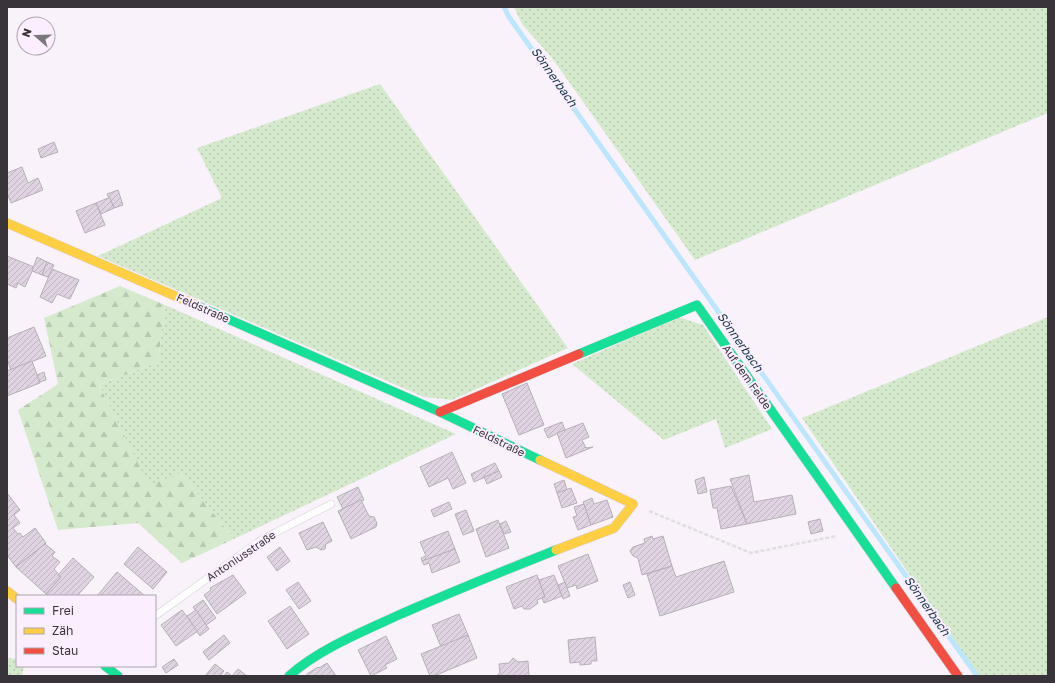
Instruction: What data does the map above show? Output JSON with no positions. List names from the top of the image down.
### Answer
{
  "streets": {
    "street": ["Feldstraße", "Auf dem Felde"],
    "lane": ["Antoniusstraße"]
  },
  "crossings": [
    ["Feldstraße", "Auf dem Felde"]
  ],
  "water": ["Sönnerbach"],
  "legend": ["Frei", "Zäh", "Stau"],
  "north": "left"
}
